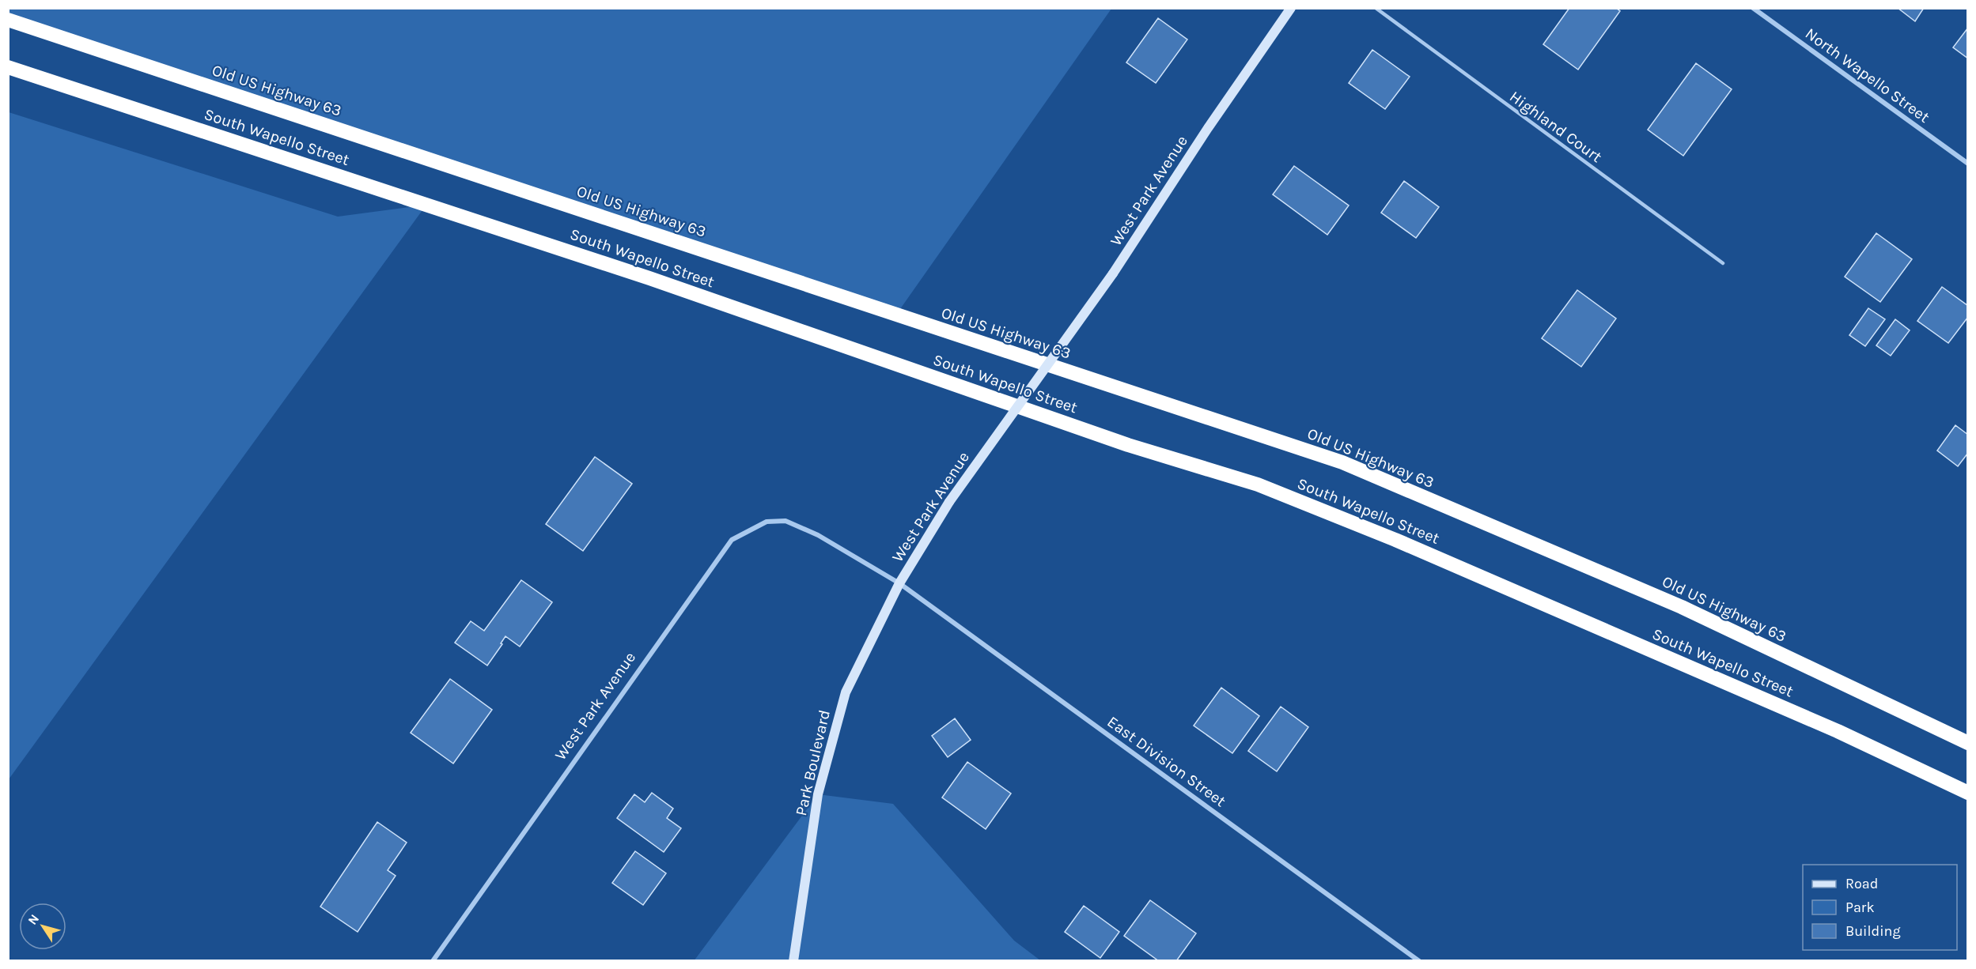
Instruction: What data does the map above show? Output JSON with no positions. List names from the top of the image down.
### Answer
{
  "streets": {
    "highway": ["Old US Highway 63", "South Wapello Street"],
    "main road": ["West Park Avenue", "Park Boulevard"],
    "street": ["North Wapello Street", "East Division Street"],
    "lane": ["Highland Court"]
  },
  "crossings": [
    ["West Park Avenue", "East Division Street"],
    ["West Park Avenue", "Park Boulevard"],
    ["East Division Street", "Park Boulevard"]
  ],
  "legend": ["Road", "Park", "Building"],
  "north": "top left"
}
